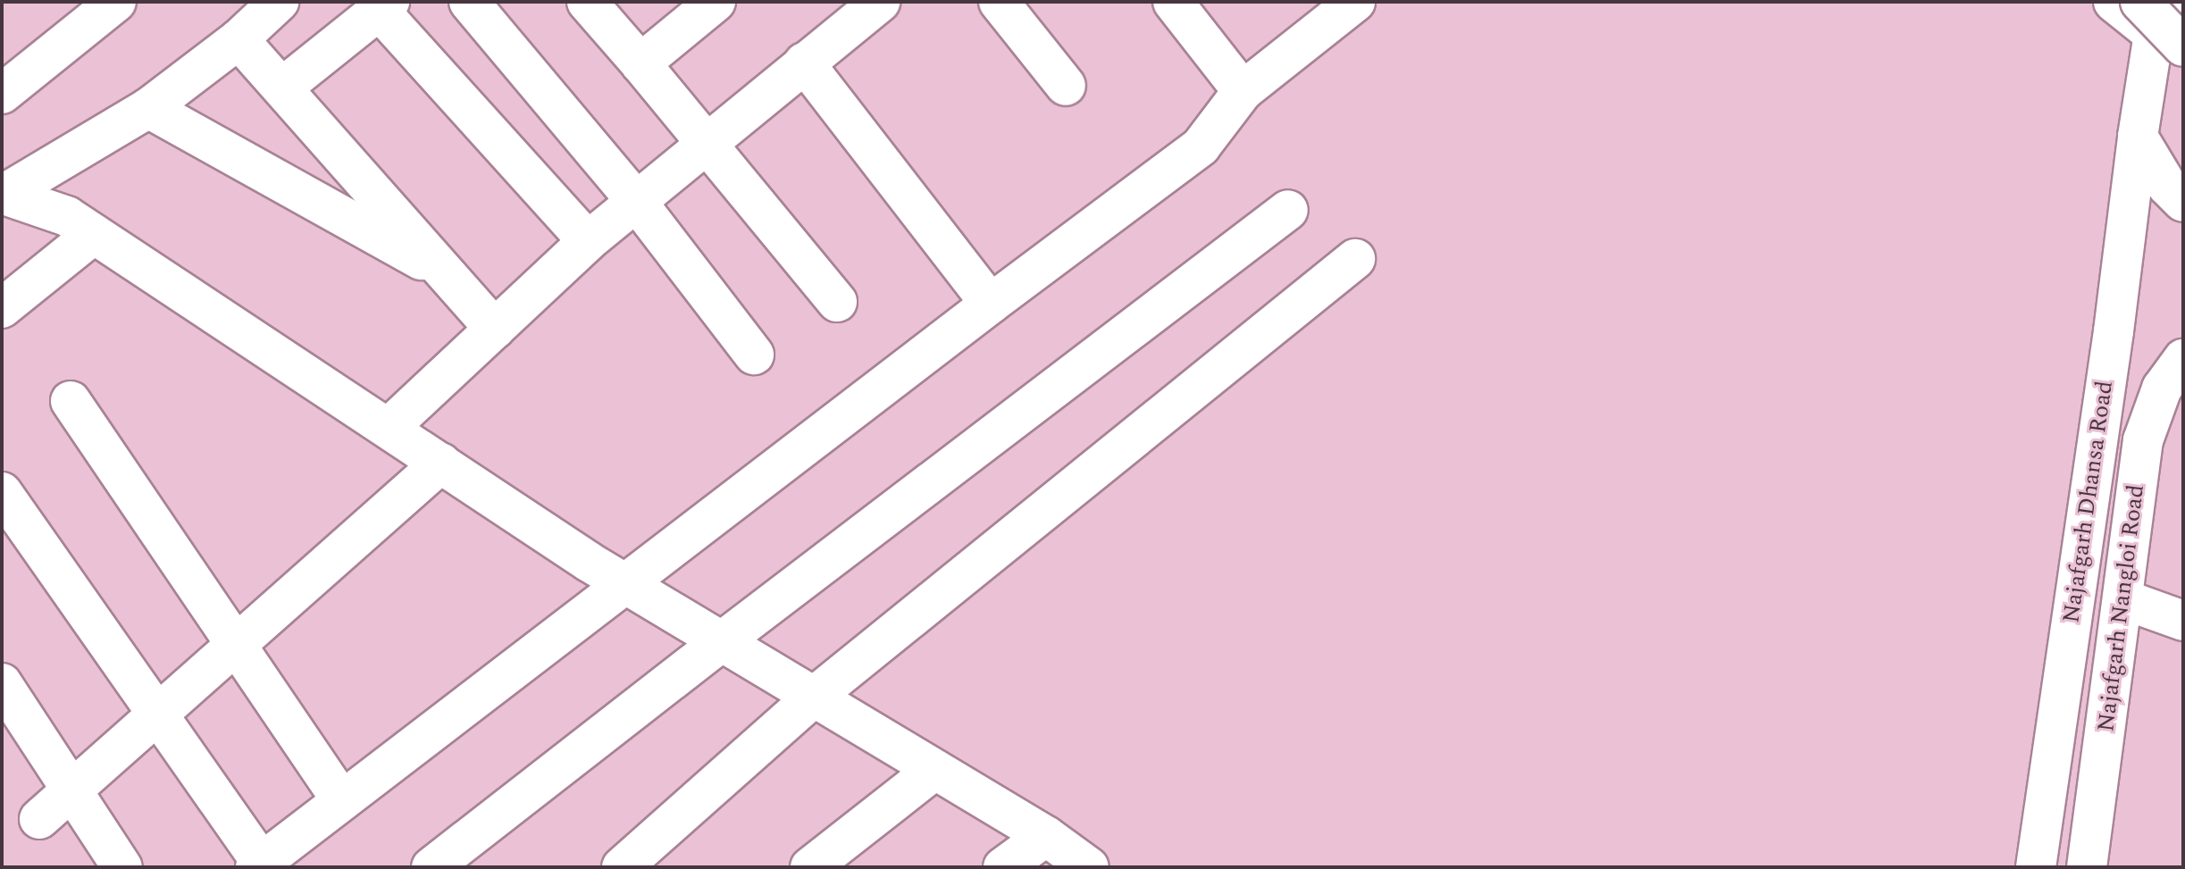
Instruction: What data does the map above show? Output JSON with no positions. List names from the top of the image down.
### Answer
{
  "streets": {
    "street": ["Najafgarh Dhansa Road", "Najafgarh Nangloi Road"]
  }
}
